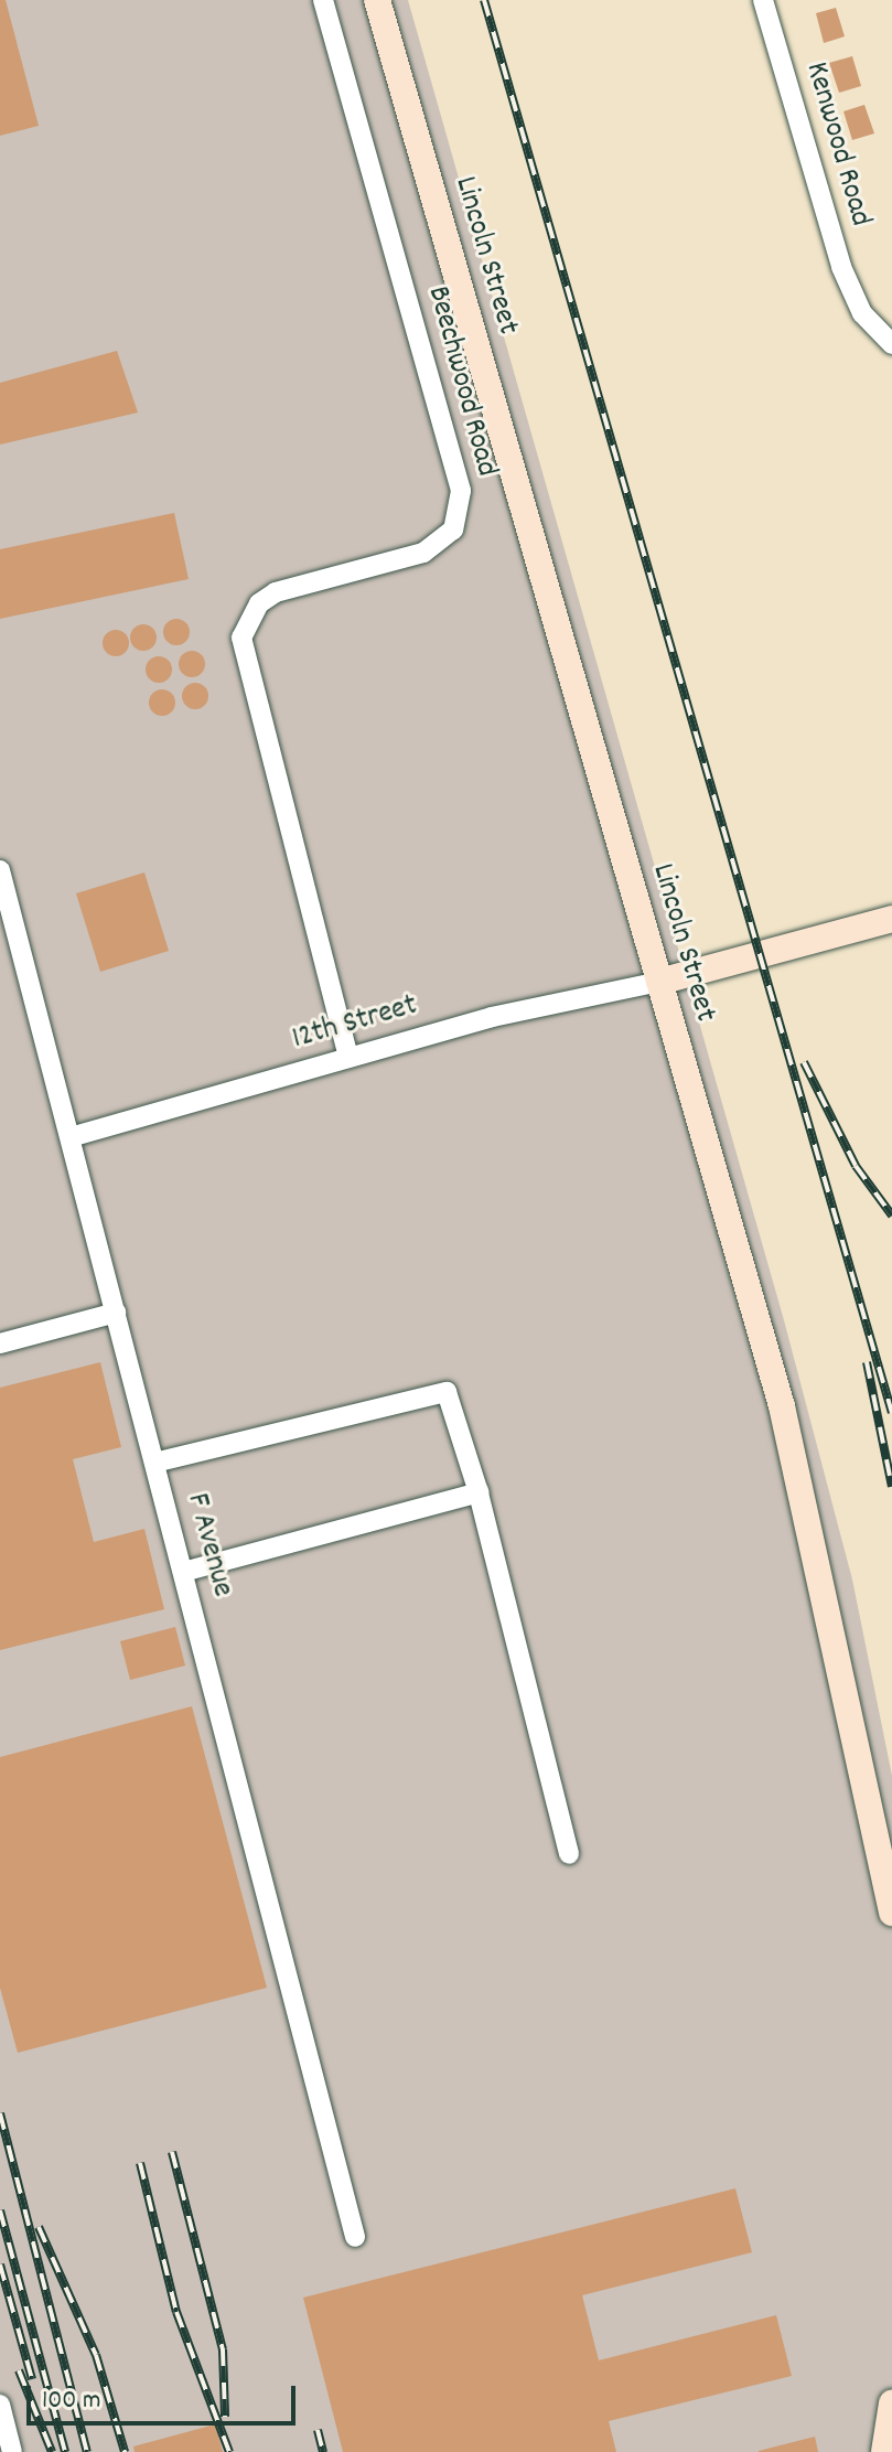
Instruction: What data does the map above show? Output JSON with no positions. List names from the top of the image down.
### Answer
{
  "streets": {
    "main road": ["Lincoln Street"],
    "street": [
      "Kenwood Road",
      "Beechwood Road",
      "12th Street",
      "F Avenue"
    ]
  },
  "crossings": [
    ["Lincoln Street", "12th Street"],
    ["Beechwood Road", "12th Street"],
    ["12th Street", "F Avenue"]
  ],
  "scale_bar": "100 m"
}
